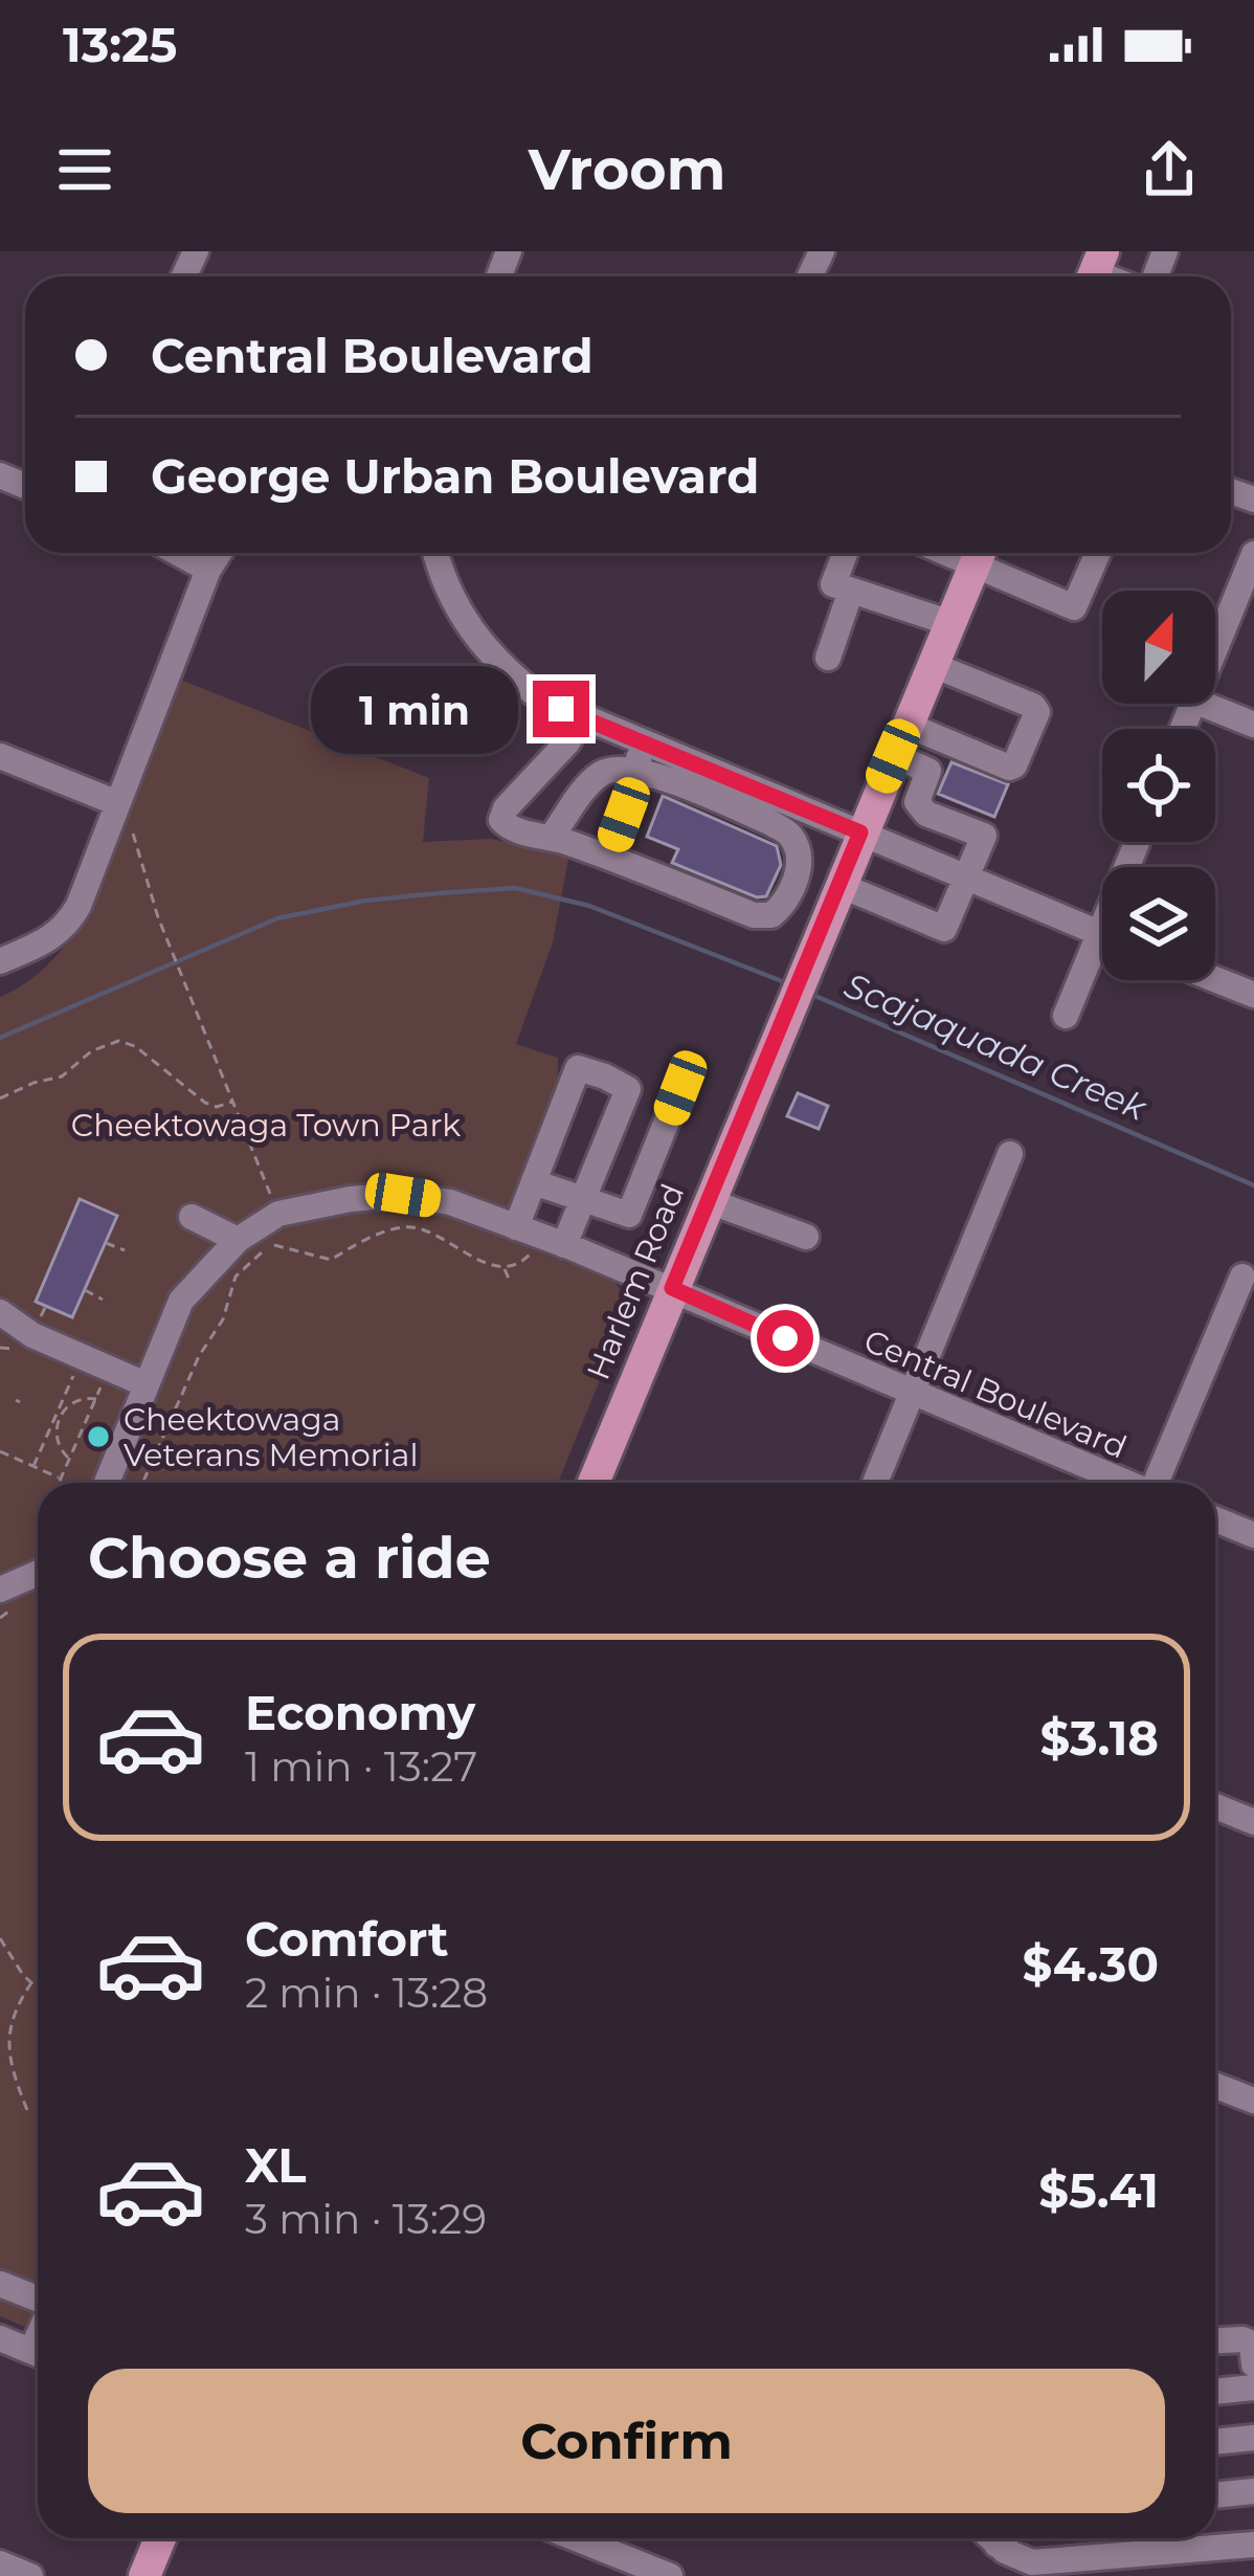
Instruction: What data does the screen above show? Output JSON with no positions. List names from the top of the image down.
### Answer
{
  "streets": {
    "main road": ["Harlem Road"],
    "street": ["Central Boulevard"]
  },
  "crossings": [
    ["Harlem Road", "Central Boulevard"]
  ],
  "water": ["Scajaquada Creek"],
  "parks": ["Cheektowaga Town Park"],
  "places": ["Cheektowaga Veterans Memorial"],
  "north": "top",
  "page": {
    "status": "13:25",
    "header": "Vroom",
    "banner": ["Central Boulevard", "George Urban Boulevard"],
    "bubble": "1 min",
    "heading": "Choose a ride",
    "list": [
      {
        "name": "Economy",
        "note": "1 min · 13:27",
        "value": "$3.18"
      },
      {
        "name": "Comfort",
        "note": "2 min · 13:28",
        "value": "$4.30"
      },
      {
        "name": "XL",
        "note": "3 min · 13:29",
        "value": "$5.41"
      }
    ],
    "buttons": "Confirm"
  }
}
